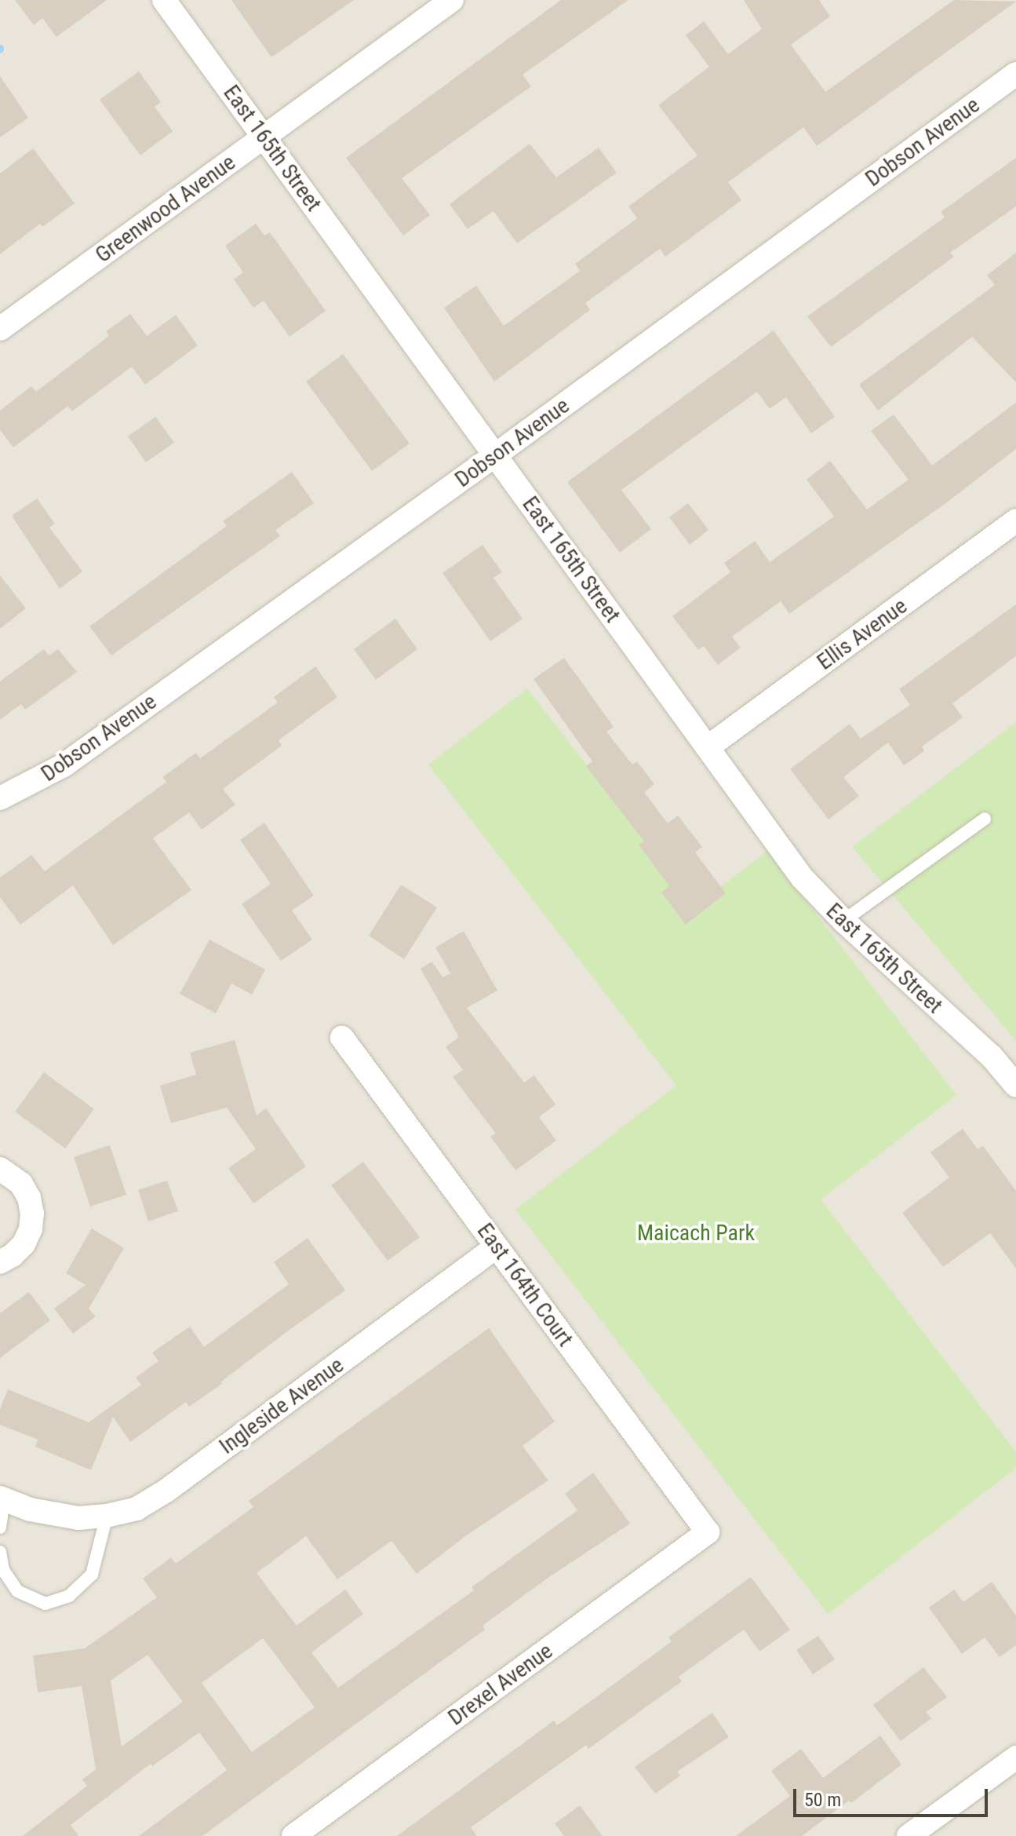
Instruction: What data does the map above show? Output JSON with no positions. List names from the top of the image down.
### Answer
{
  "streets": {
    "street": [
      "Dobson Avenue",
      "East 165th Street",
      "Greenwood Avenue",
      "Ellis Avenue",
      "East 164th Court",
      "Ingleside Avenue",
      "Drexel Avenue"
    ]
  },
  "crossings": [
    ["Dobson Avenue", "East 165th Street"],
    ["East 165th Street", "Greenwood Avenue"],
    ["East 165th Street", "Ellis Avenue"],
    ["East 164th Court", "Ingleside Avenue"],
    ["East 164th Court", "Drexel Avenue"]
  ],
  "parks": ["Maicach Park"],
  "scale_bar": "50 m"
}
